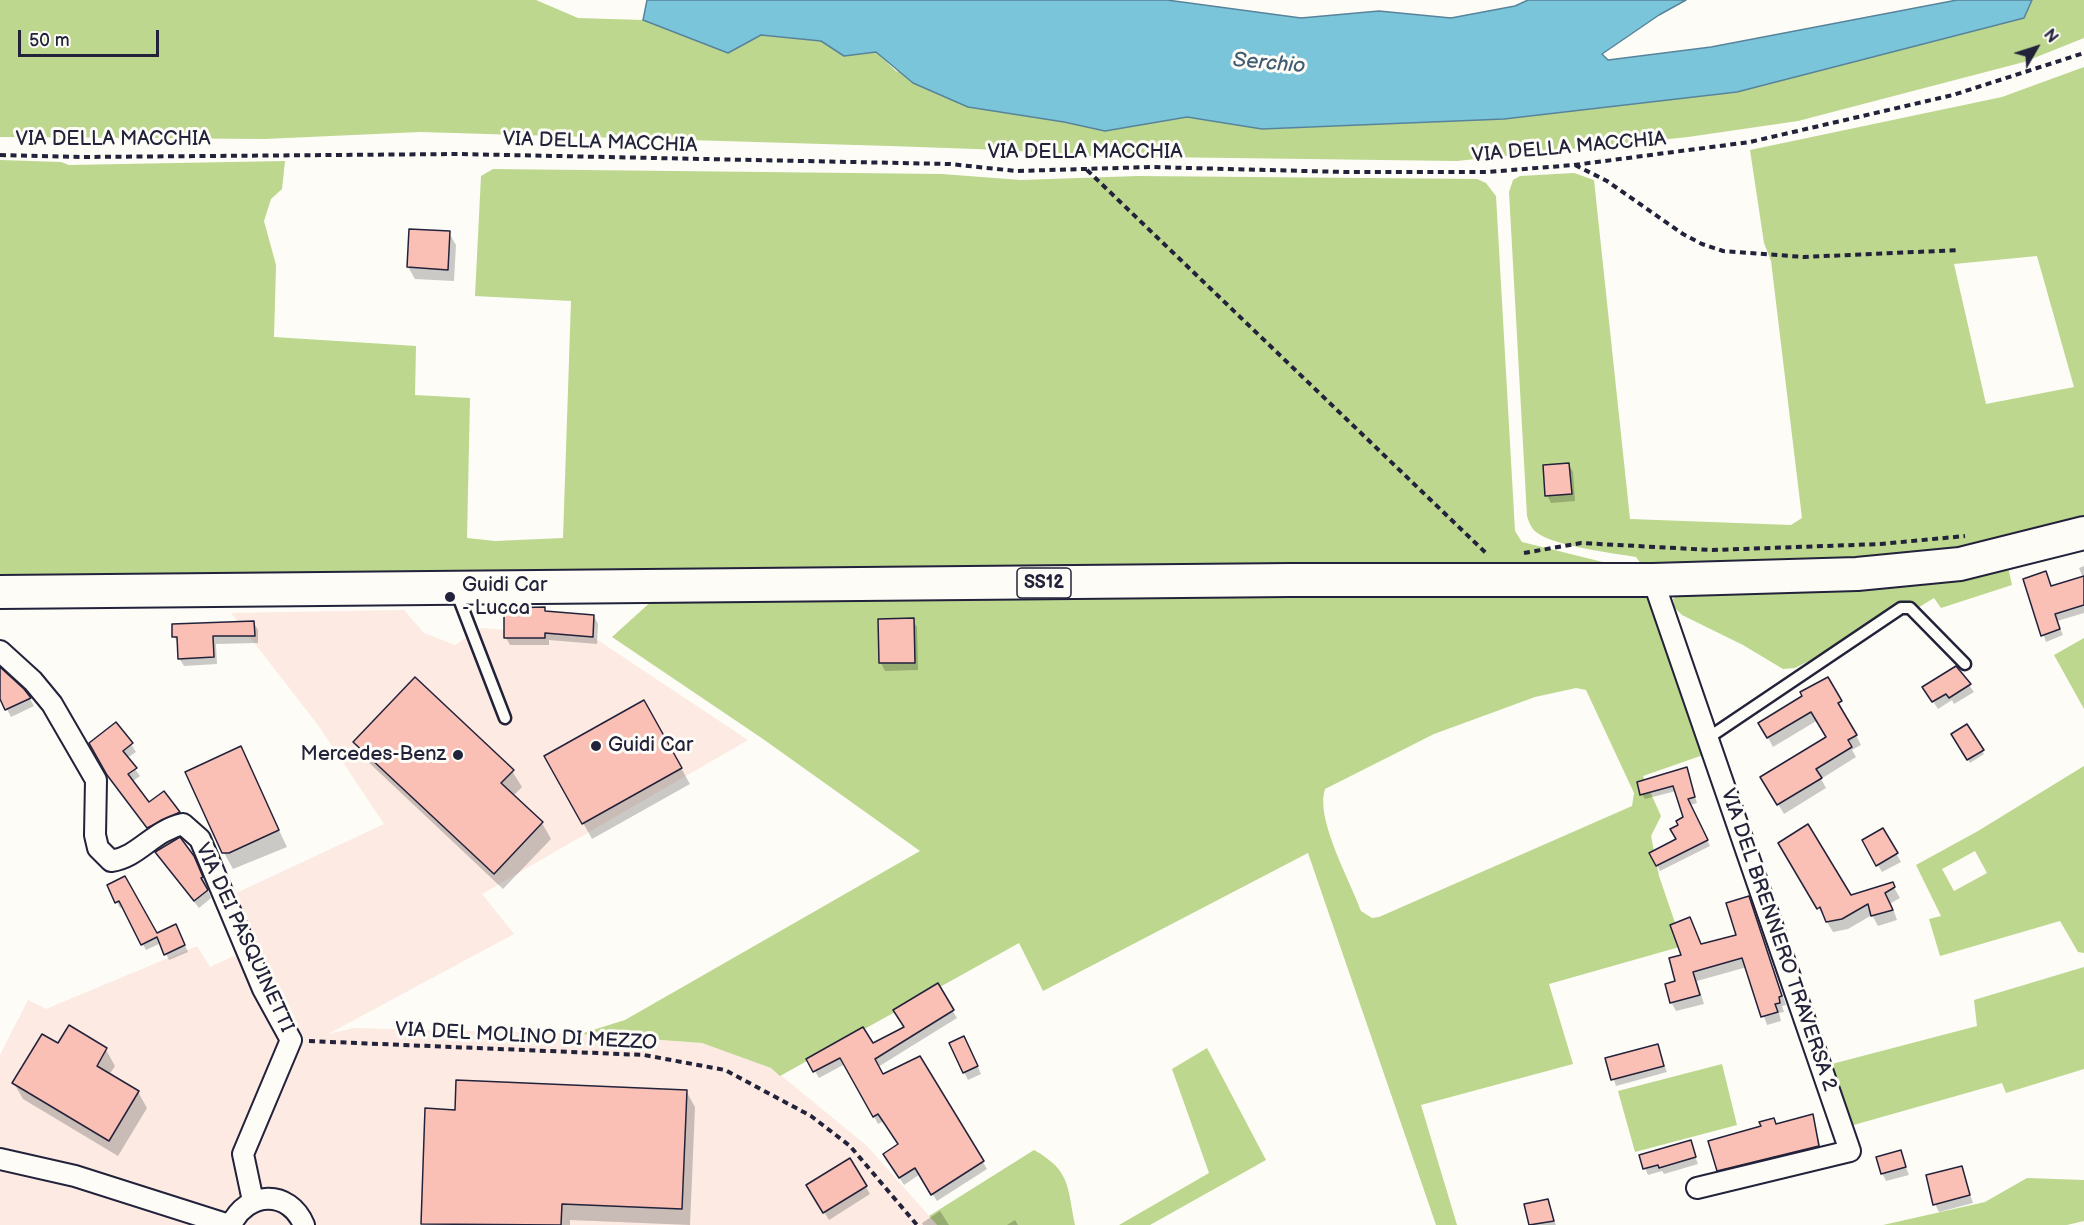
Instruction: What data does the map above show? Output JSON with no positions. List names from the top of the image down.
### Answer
{
  "streets": {
    "main road": ["SS12"],
    "street": ["VIA DEI PASQUINETTI", "VIA DEL BRENNERO TRAVERSA 2"],
    "path": ["VIA DELLA MACCHIA", "VIA DEL MOLINO DI MEZZO"]
  },
  "crossings": [
    ["SS12", "VIA DEL BRENNERO TRAVERSA 2"],
    ["VIA DEI PASQUINETTI", "VIA DEL MOLINO DI MEZZO"]
  ],
  "water": ["Serchio"],
  "places": ["Guidi Car - Lucca", "Guidi Car", "Mercedes-Benz"],
  "scale_bar": "50 m",
  "north": "top right"
}
